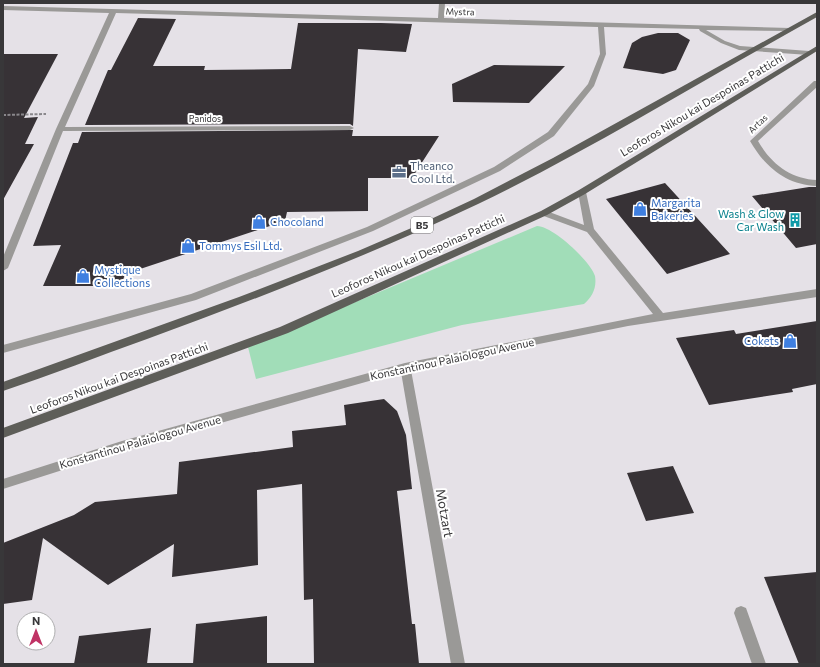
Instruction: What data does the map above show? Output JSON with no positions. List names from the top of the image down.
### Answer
{
  "streets": {
    "main road": ["Leoforos Nikou kai Despoinas Pattichi", "B5"],
    "street": [
      "Mystra",
      "Panidos",
      "Artas",
      "Konstantinou Palaiologou Avenue",
      "Motzart"
    ]
  },
  "crossings": [
    ["Mystra", "Leoforos Nikou kai Despoinas Pattichi"],
    ["Konstantinou Palaiologou Avenue", "Motzart"]
  ],
  "places": {
    "office": ["Theanco Cool Ltd."],
    "shop": [
      "Margarita Bakeries",
      "Chocoland",
      "Tommys Esil Ltd.",
      "Mystique Collections",
      "Cokets"
    ],
    "building": ["Wash & Glow Car Wash"]
  },
  "north": "top"
}
